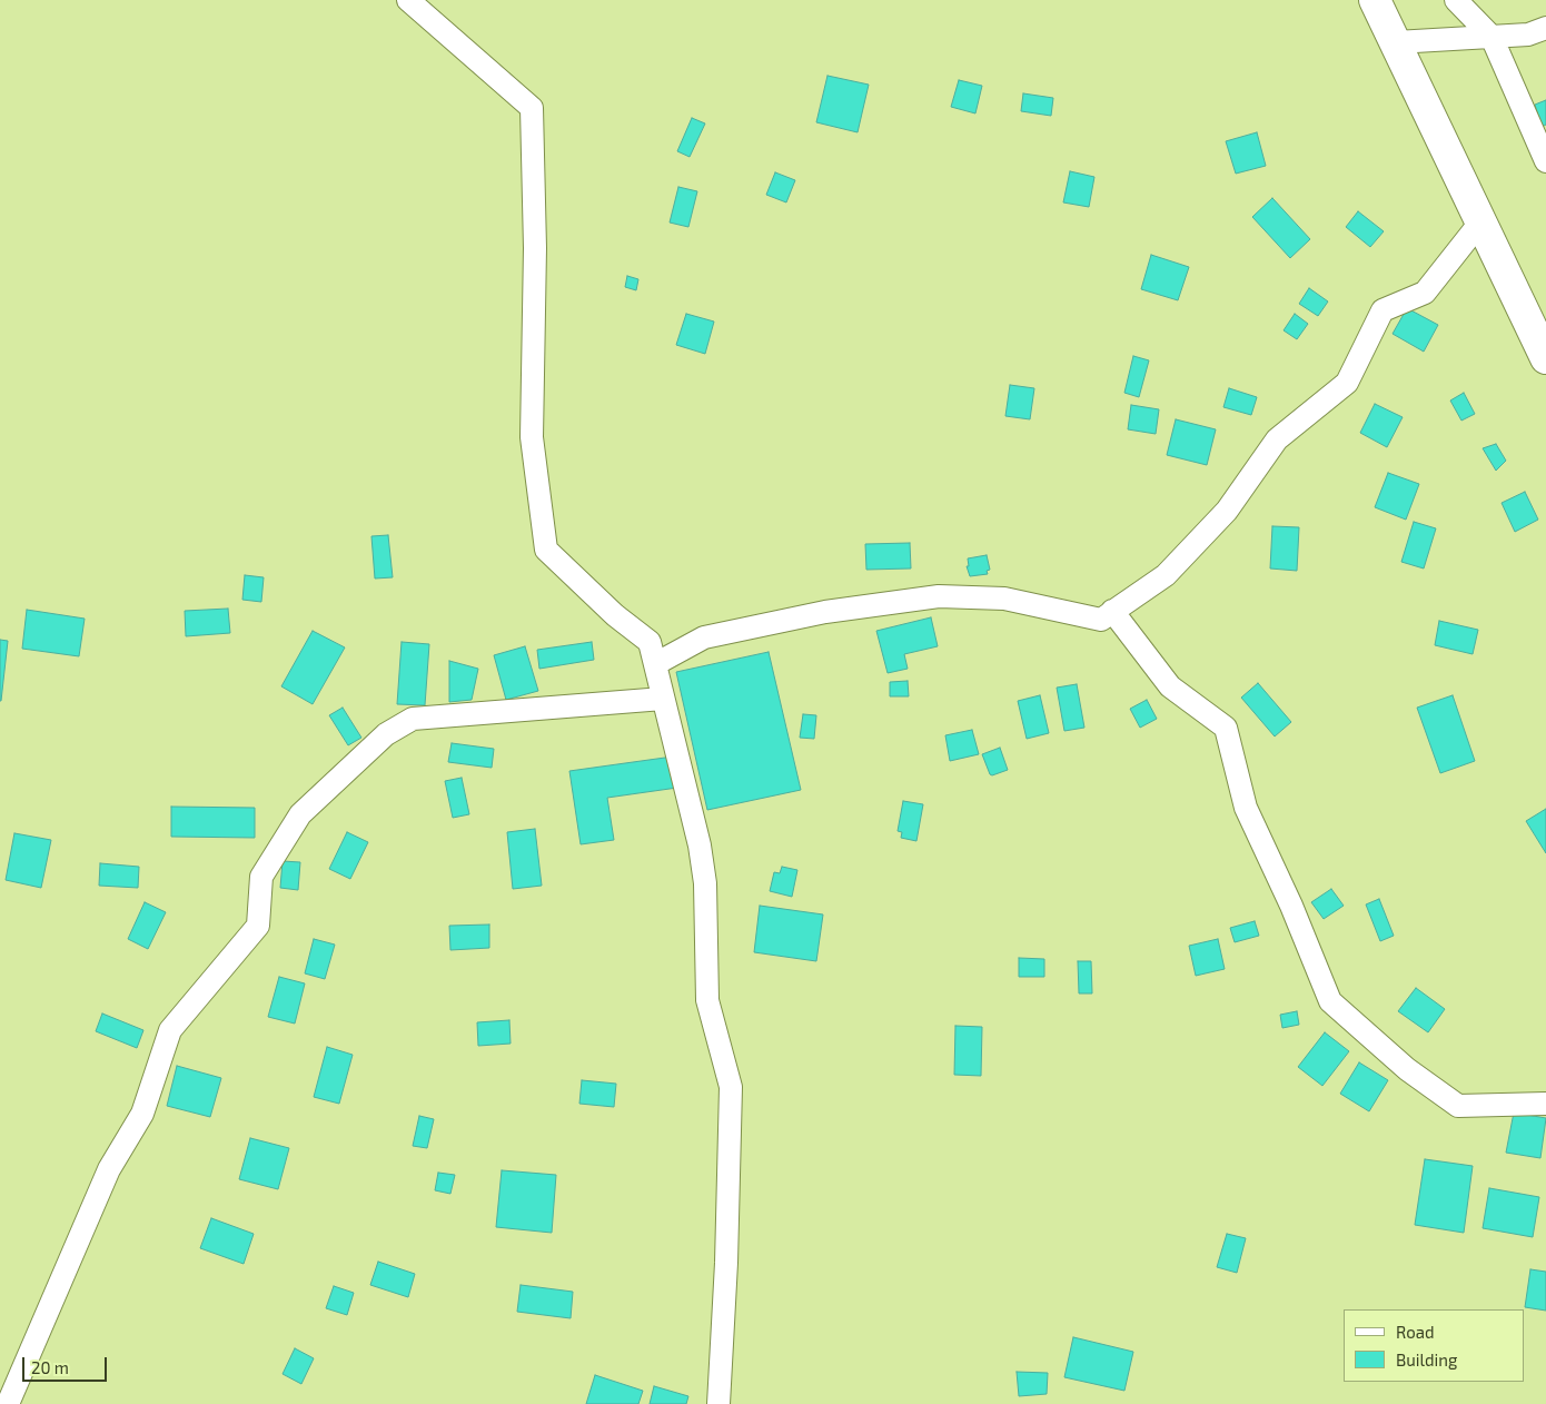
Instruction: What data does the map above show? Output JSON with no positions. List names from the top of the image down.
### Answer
{
  "legend": ["Road", "Building"],
  "scale_bar": "20 m"
}
